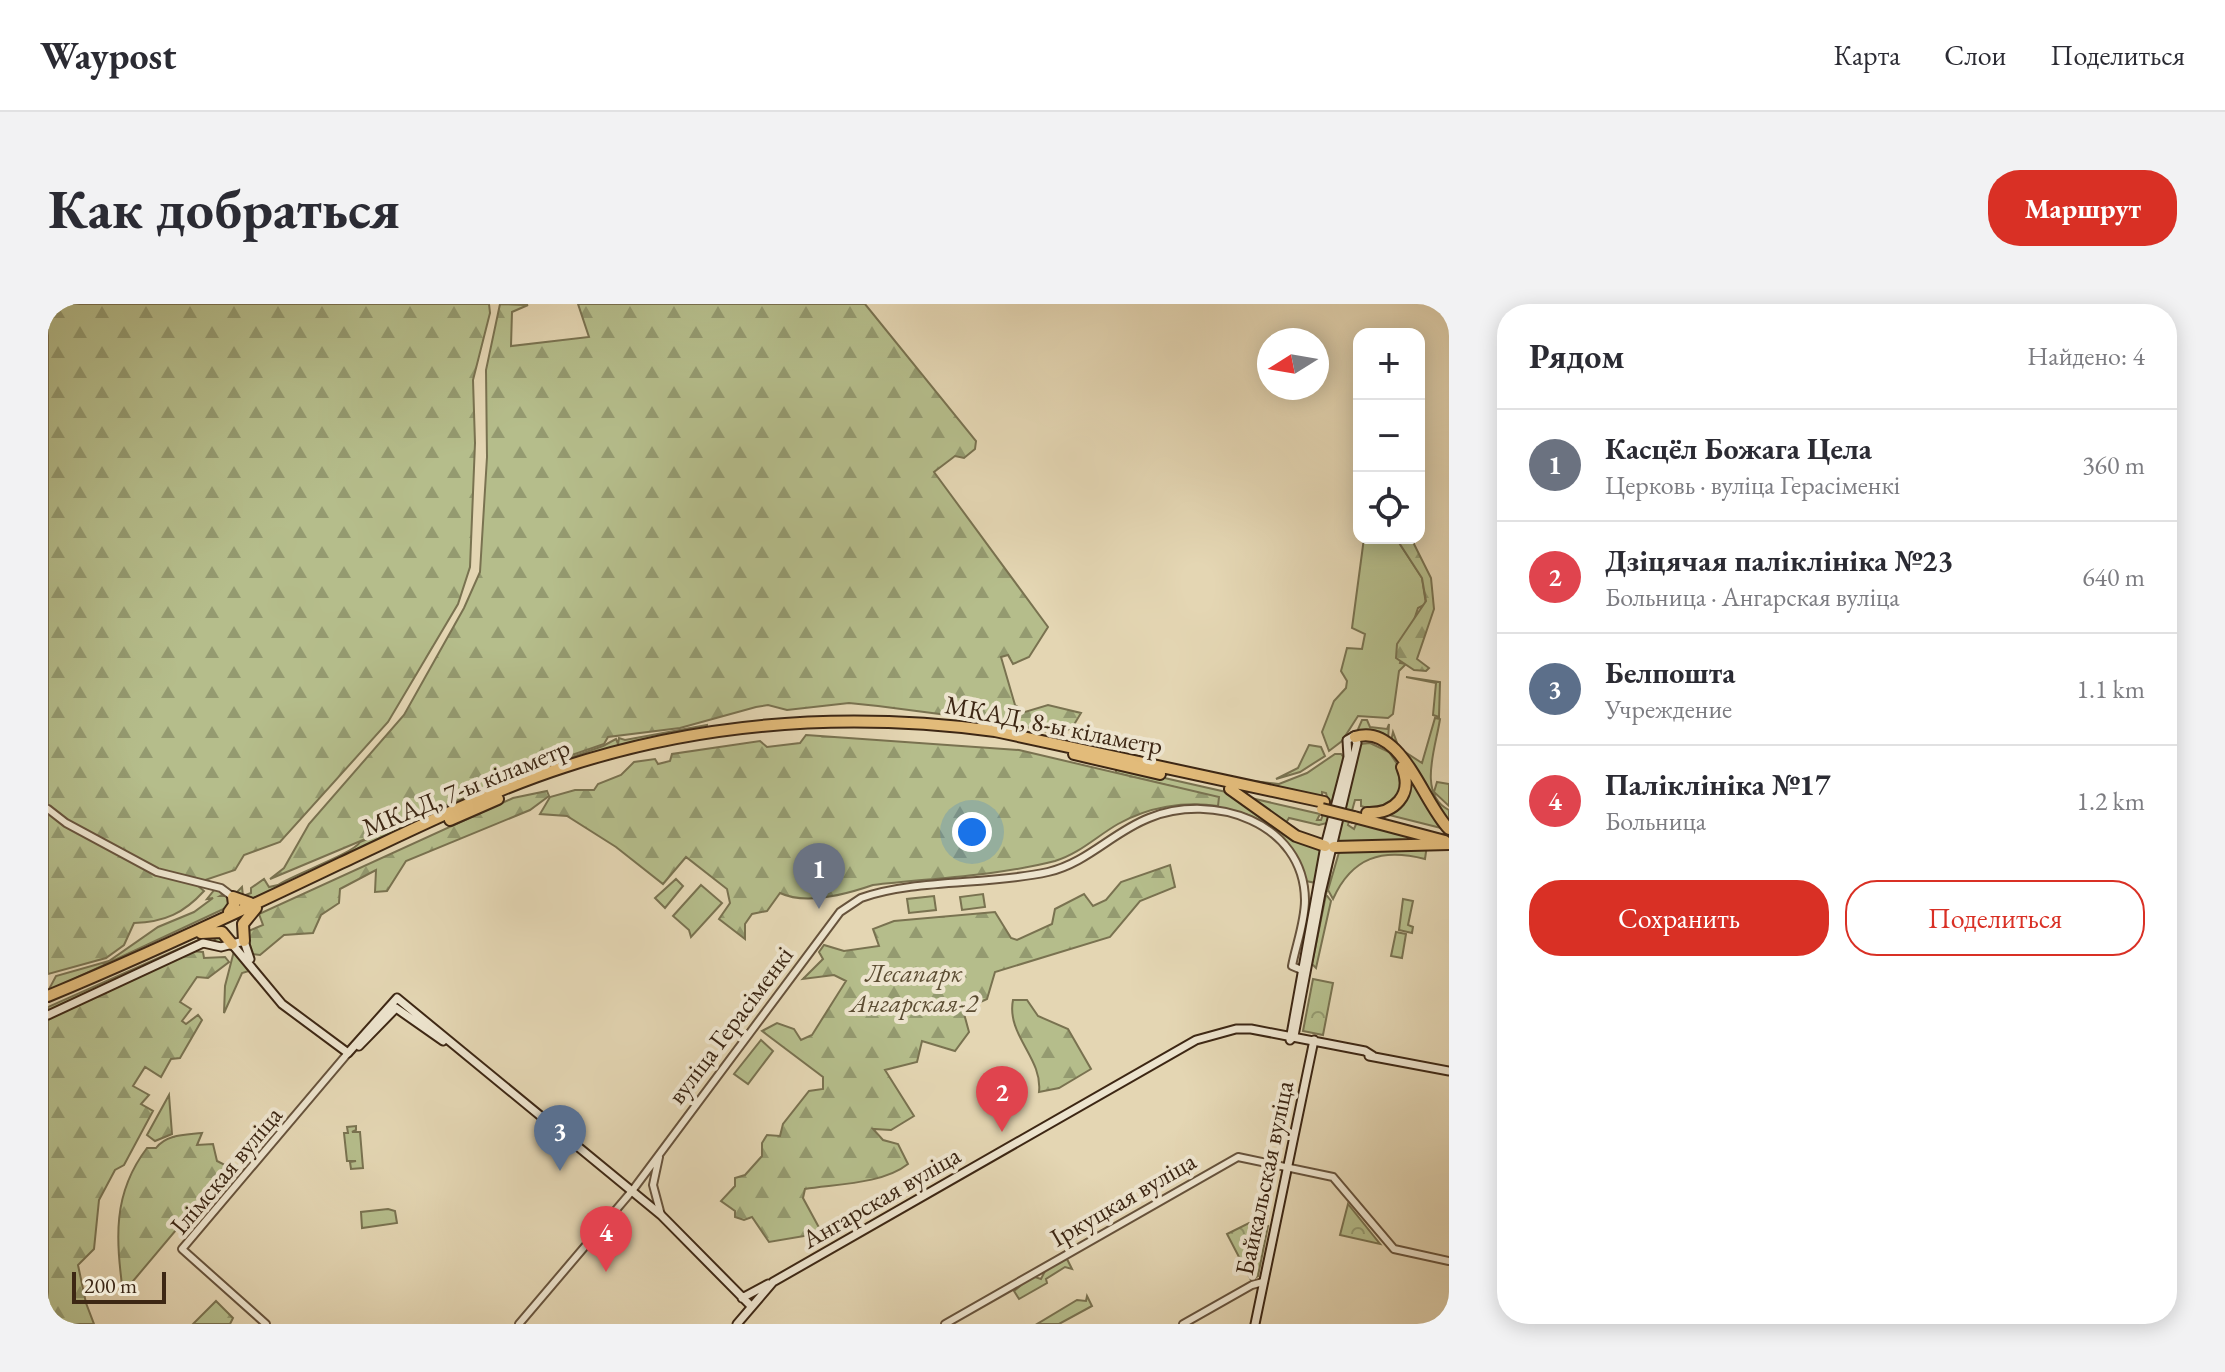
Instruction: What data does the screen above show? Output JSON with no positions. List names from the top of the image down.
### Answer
{
  "streets": {
    "highway": ["МКАД, 8-ы кіламетр", "МКАД, 7-ы кіламетр"],
    "main road": ["Ілімская вуліца", "Байкальская вуліца", "Ангарская вуліца"],
    "street": ["вуліца Герасіменкі", "Іркуцкая вуліца"]
  },
  "crossings": [
    ["МКАД, 8-ы кіламетр", "МКАД, 7-ы кіламетр"],
    ["вуліца Герасіменкі", "Ілімская вуліца"],
    ["Байкальская вуліца", "Ангарская вуліца"],
    ["Байкальская вуліца", "Іркуцкая вуліца"]
  ],
  "parks": ["Лесапарк Ангарская-2"],
  "scale_bar": "200 m",
  "north": "left",
  "page": {
    "header": "Waypost",
    "nav": ["Карта", "Слои", "Поделиться"],
    "buttons": [
      "Маршрут",
      ["Сохранить", "Поделиться"]
    ],
    "title": "Как добраться",
    "heading": ["Рядом", "Найдено: 4"],
    "map_buttons": ["+", "−"],
    "list": [
      {
        "mark": "1",
        "name": "Касцёл Божага Цела",
        "note": "Церковь · вуліца Герасіменкі",
        "value": "360 m"
      },
      {
        "mark": "2",
        "name": "Дзіцячая паліклініка №23",
        "note": "Больница · Ангарская вуліца",
        "value": "640 m"
      },
      {
        "mark": "3",
        "name": "Белпошта",
        "note": "Учреждение",
        "value": "1.1 km"
      },
      {
        "mark": "4",
        "name": "Паліклініка №17",
        "note": "Больница",
        "value": "1.2 km"
      }
    ],
    "pins": [
      "1",
      "2",
      "3",
      "4"
    ],
    "scale": "200 m"
  }
}
